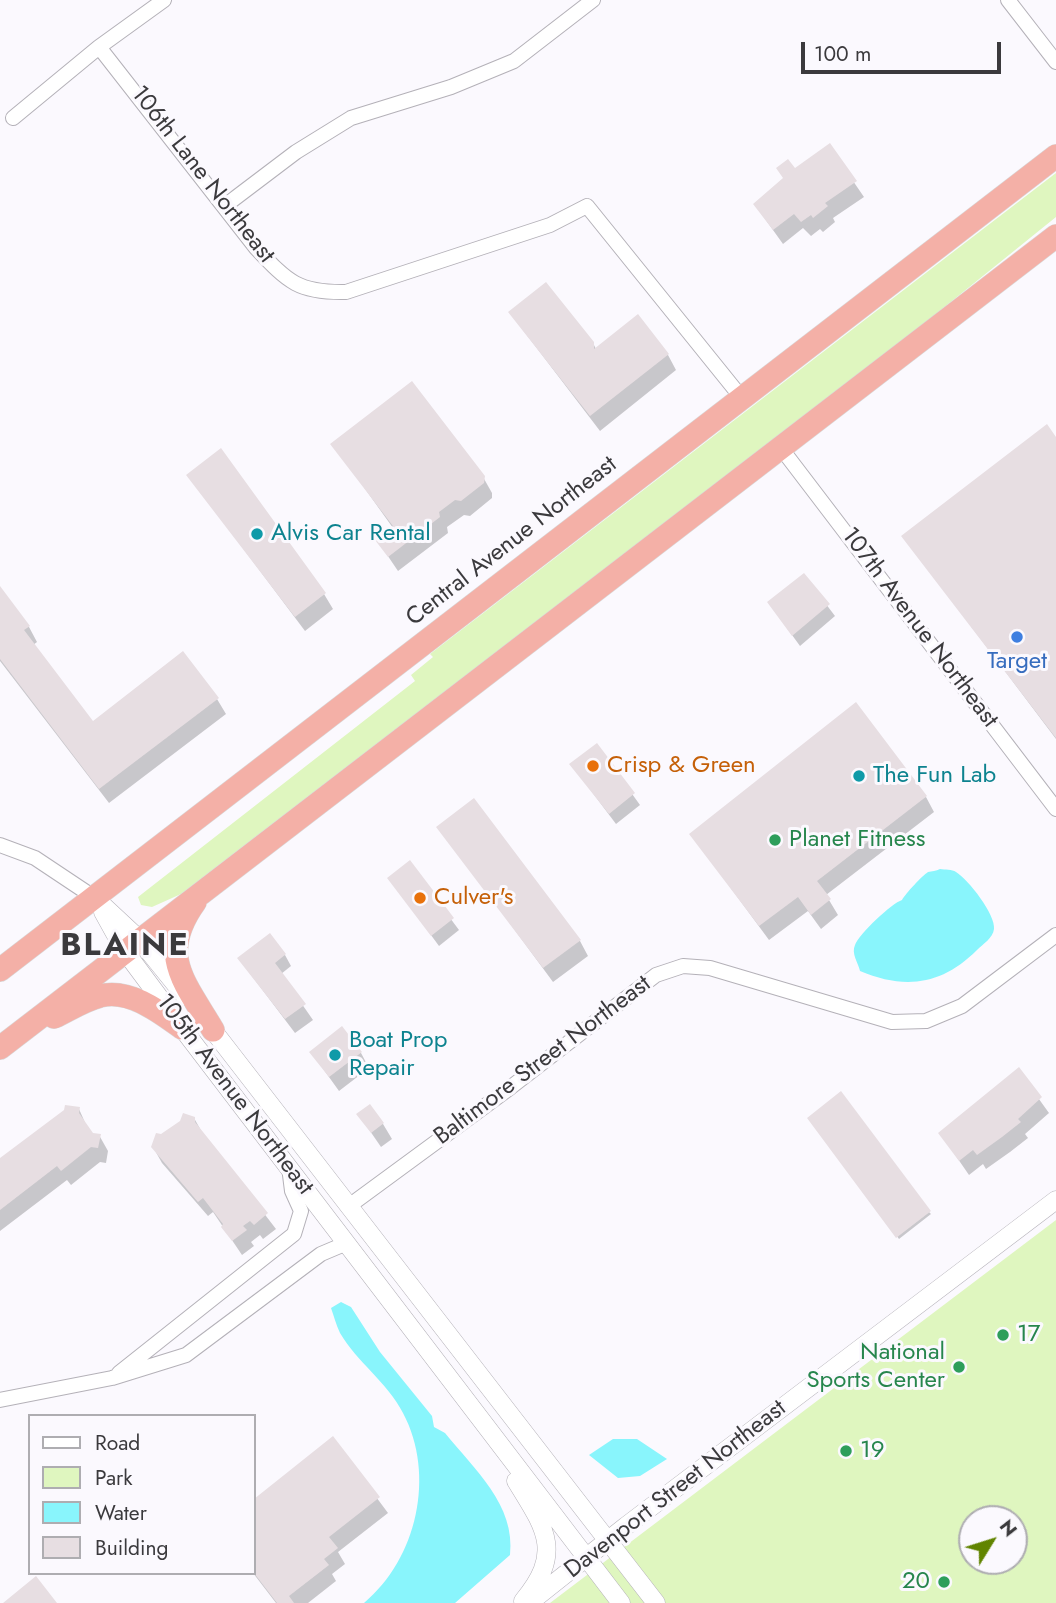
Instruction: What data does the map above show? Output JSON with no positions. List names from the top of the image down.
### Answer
{
  "streets": {
    "highway": ["Central Avenue Northeast"],
    "street": [
      "106th Lane Northeast",
      "107th Avenue Northeast",
      "Baltimore Street Northeast",
      "105th Avenue Northeast",
      "Davenport Street Northeast"
    ]
  },
  "crossings": [
    ["106th Lane Northeast", "Central Avenue Northeast"],
    ["Central Avenue Northeast", "105th Avenue Northeast"],
    ["Baltimore Street Northeast", "105th Avenue Northeast"],
    ["105th Avenue Northeast", "Davenport Street Northeast"]
  ],
  "districts": ["BLAINE"],
  "places": [
    "Alvis Car Rental",
    "Target",
    "Crisp & Green",
    "The Fun Lab",
    "Planet Fitness",
    "Culver's",
    "Boat Prop Repair",
    "17",
    "National Sports Center",
    "19",
    "20"
  ],
  "legend": [
    "Road",
    "Park",
    "Water",
    "Building"
  ],
  "scale_bar": "100 m",
  "north": "top right"
}
